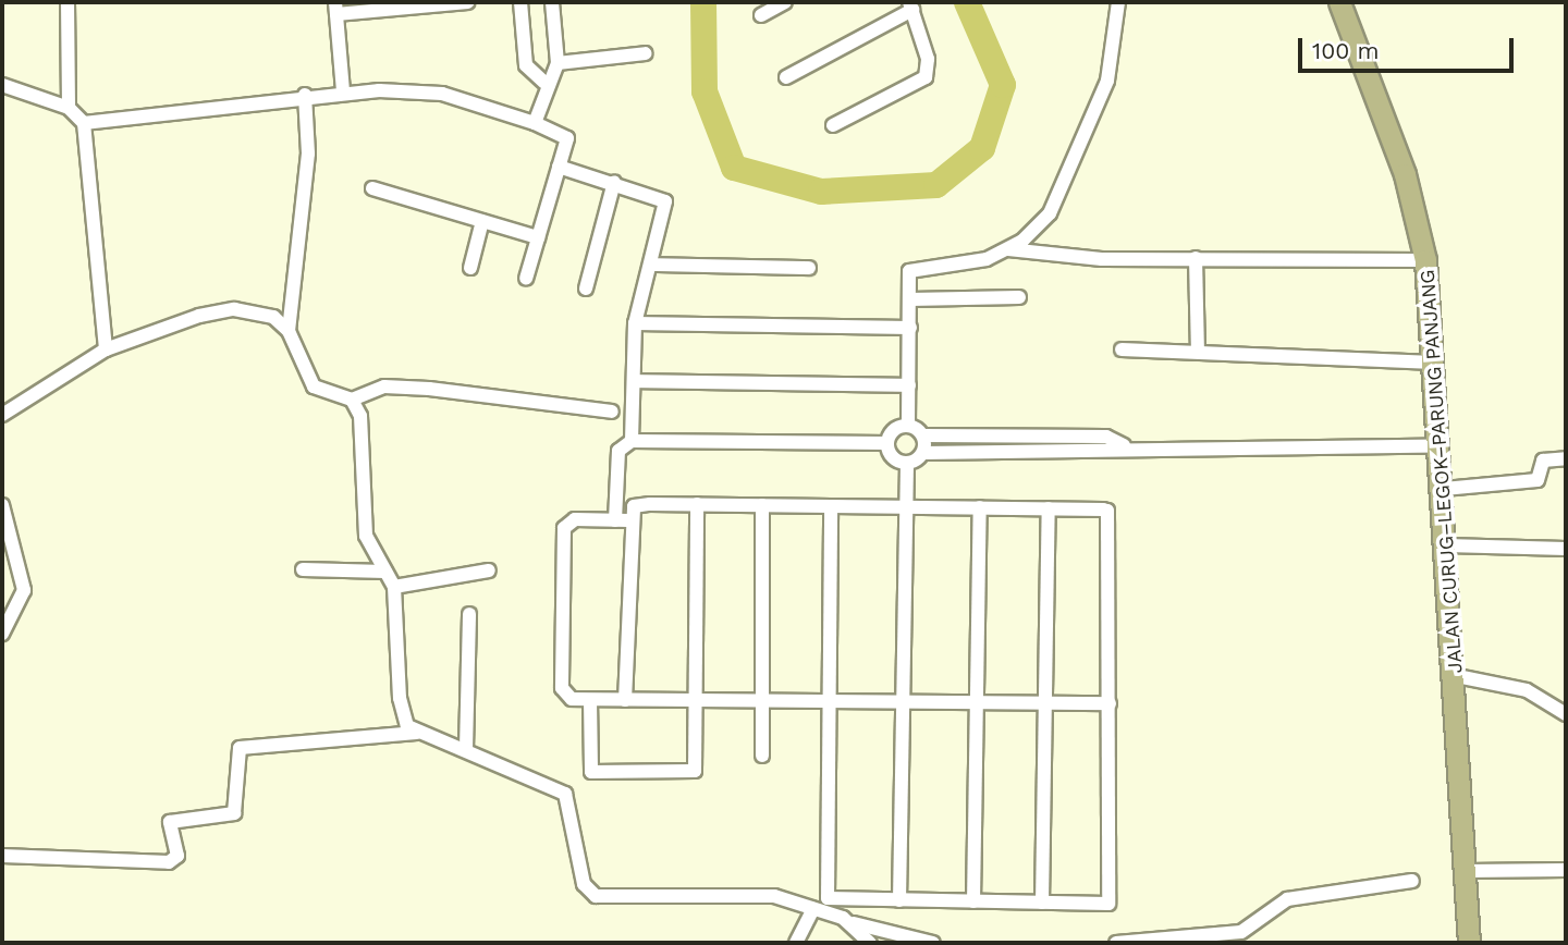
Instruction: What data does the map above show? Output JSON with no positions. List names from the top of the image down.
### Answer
{
  "streets": {
    "main road": ["JALAN CURUG–LEGOK–PARUNG PANJANG"]
  },
  "scale_bar": "100 m"
}
